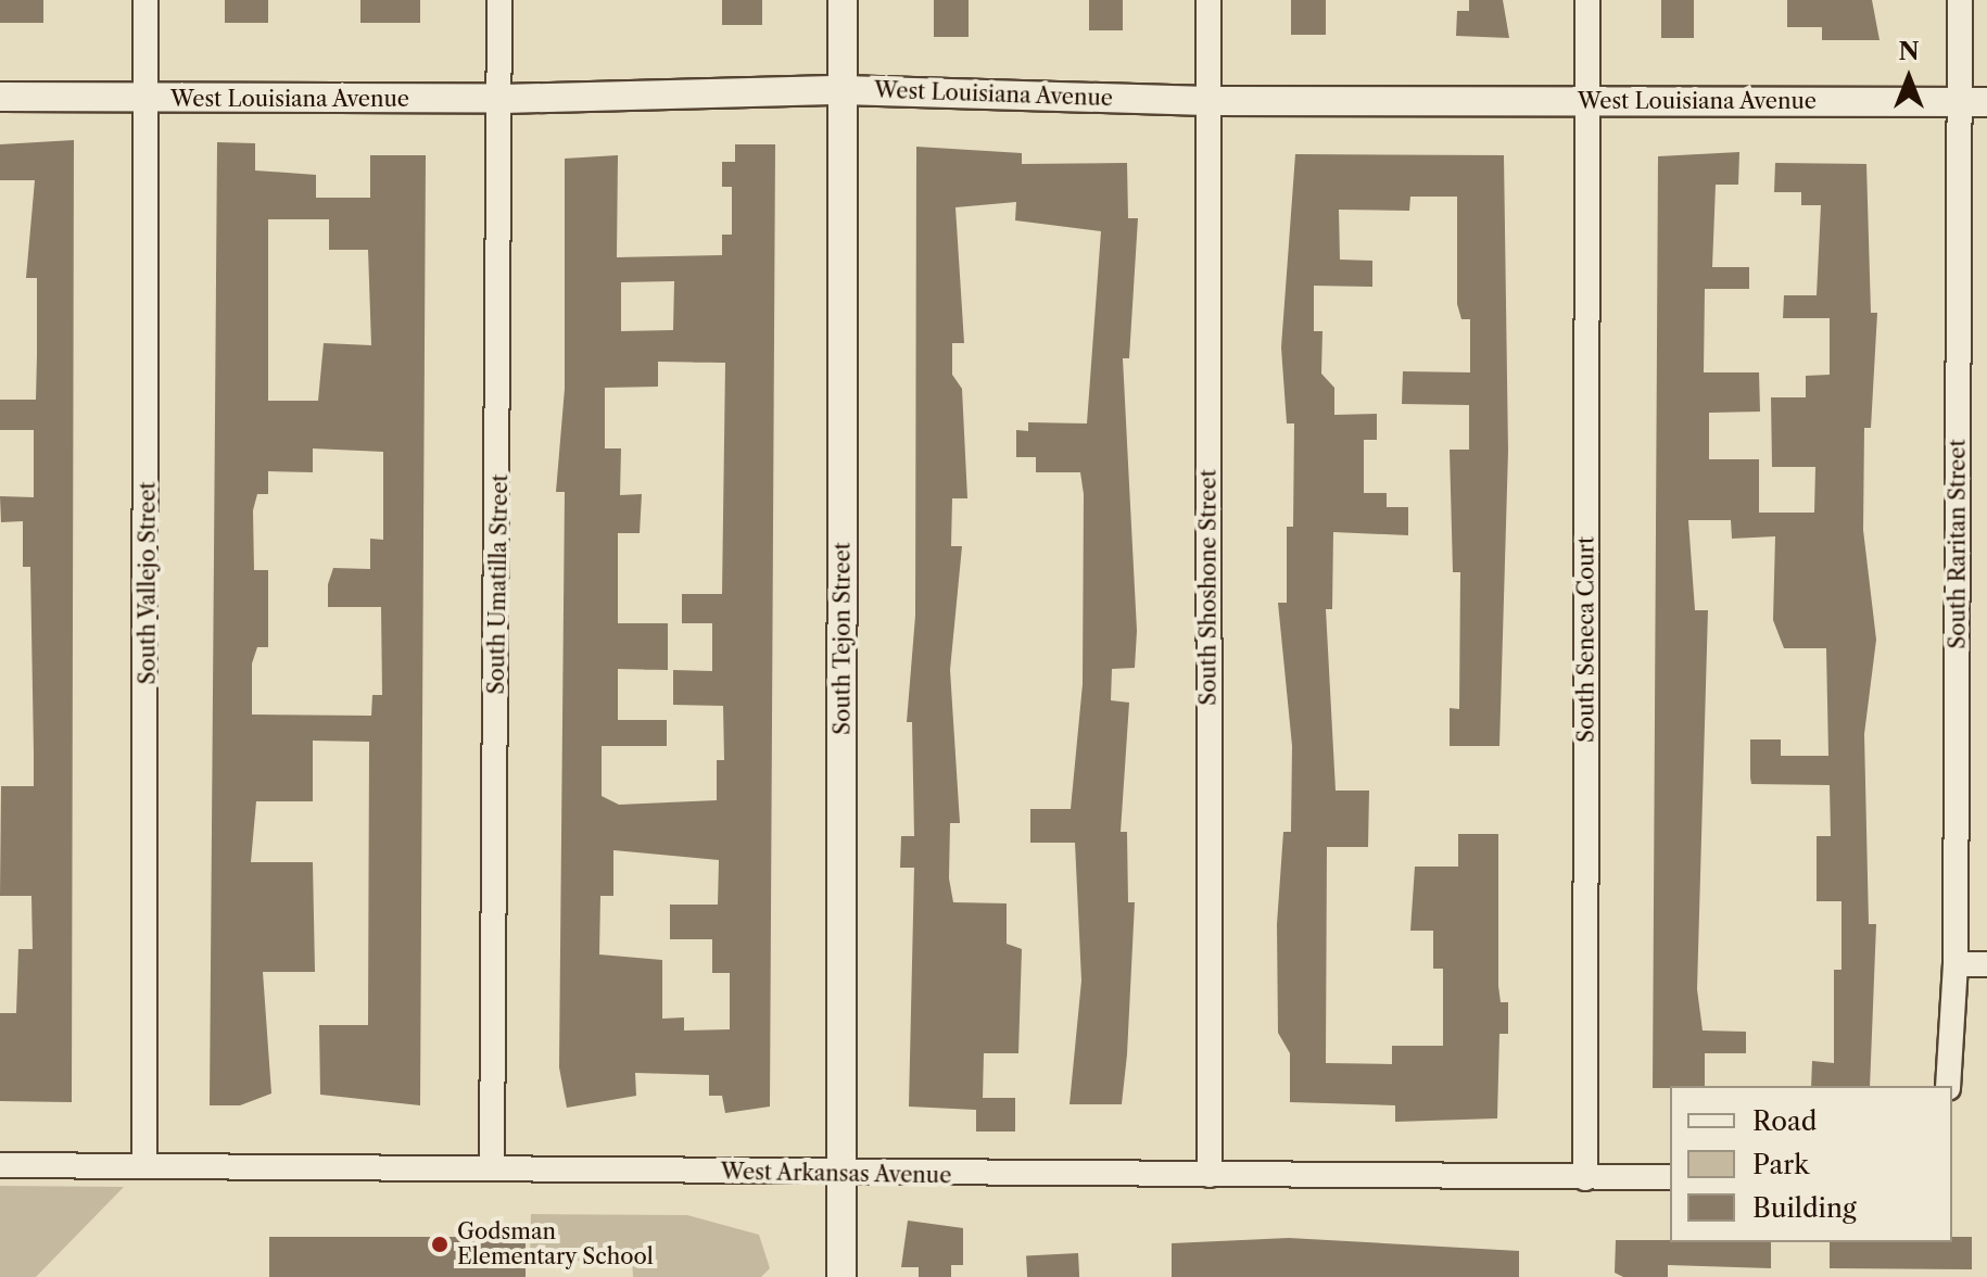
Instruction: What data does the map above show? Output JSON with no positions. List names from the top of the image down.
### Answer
{
  "streets": {
    "street": [
      "West Louisiana Avenue",
      "South Raritan Street",
      "South Vallejo Street",
      "South Umatilla Street",
      "South Shoshone Street",
      "South Tejon Street",
      "South Seneca Court",
      "West Arkansas Avenue"
    ]
  },
  "crossings": [
    ["West Louisiana Avenue", "South Raritan Street"],
    ["West Louisiana Avenue", "South Vallejo Street"],
    ["West Louisiana Avenue", "South Umatilla Street"],
    ["West Louisiana Avenue", "South Shoshone Street"],
    ["West Louisiana Avenue", "South Tejon Street"],
    ["West Louisiana Avenue", "South Seneca Court"],
    ["South Vallejo Street", "West Arkansas Avenue"],
    ["South Umatilla Street", "West Arkansas Avenue"],
    ["South Shoshone Street", "West Arkansas Avenue"],
    ["South Tejon Street", "West Arkansas Avenue"],
    ["South Seneca Court", "West Arkansas Avenue"]
  ],
  "places": ["Godsman Elementary School"],
  "legend": ["Road", "Park", "Building"],
  "north": "top"
}
